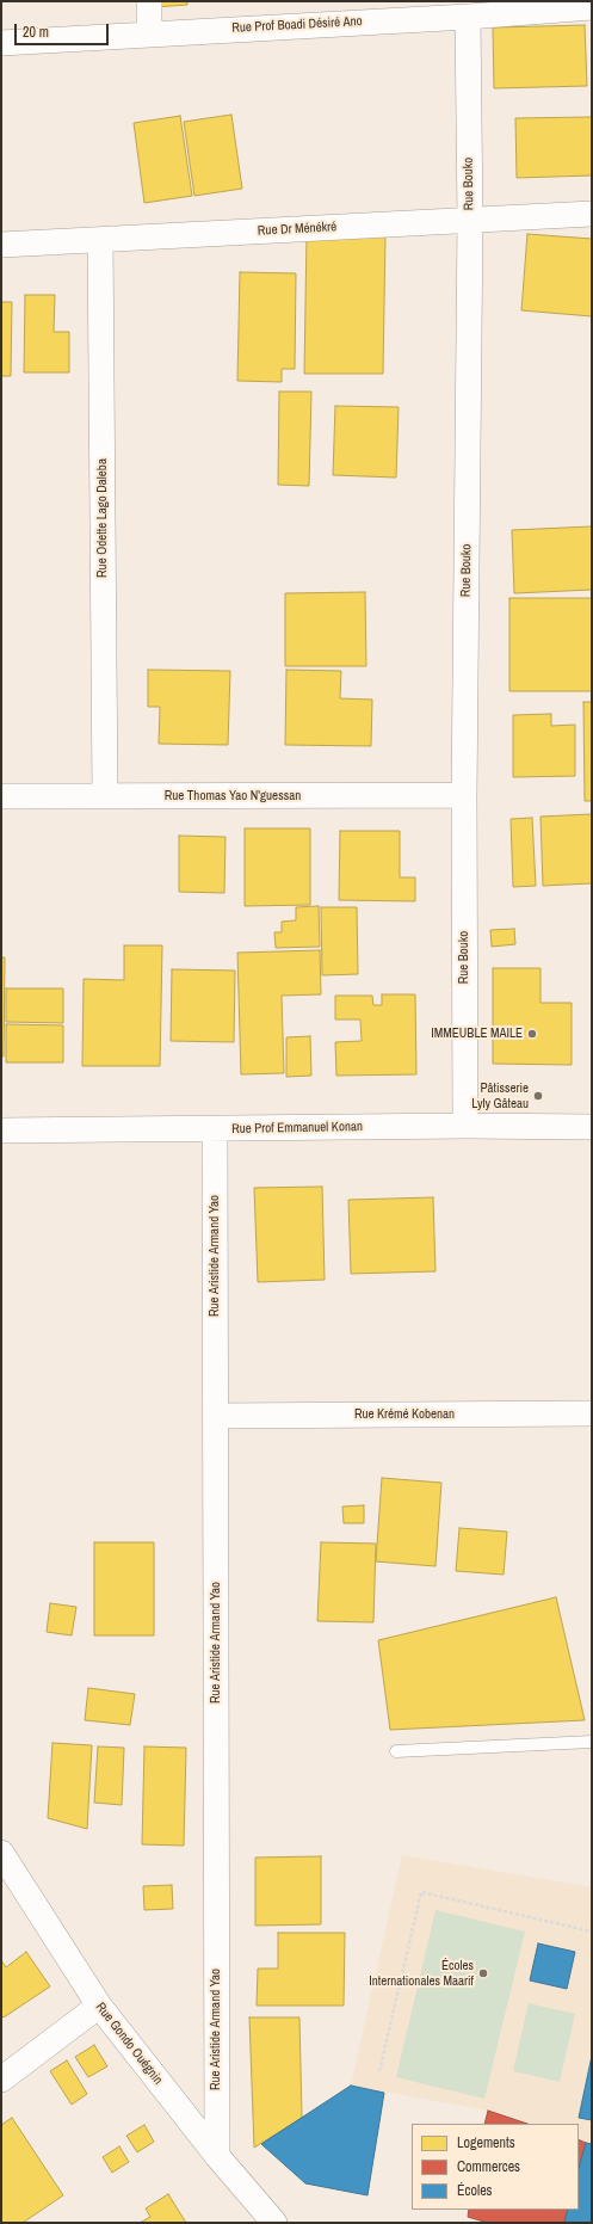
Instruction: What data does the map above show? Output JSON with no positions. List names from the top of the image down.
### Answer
{
  "streets": {
    "street": [
      "Rue Prof Boadi Désiré Ano",
      "Rue Bouko",
      "Rue Dr Ménékré",
      "Rue Odette Lago Daleba",
      "Rue Thomas Yao N'guessan",
      "Rue Prof Emmanuel Konan",
      "Rue Aristide Armand Yao",
      "Rue Krémé Kobenan",
      "Rue Gondo Ouégnin"
    ]
  },
  "crossings": [
    ["Rue Prof Boadi Désiré Ano", "Rue Bouko"],
    ["Rue Bouko", "Rue Dr Ménékré"],
    ["Rue Bouko", "Rue Thomas Yao N'guessan"],
    ["Rue Bouko", "Rue Prof Emmanuel Konan"],
    ["Rue Dr Ménékré", "Rue Odette Lago Daleba"],
    ["Rue Odette Lago Daleba", "Rue Thomas Yao N'guessan"],
    ["Rue Prof Emmanuel Konan", "Rue Aristide Armand Yao"],
    ["Rue Aristide Armand Yao", "Rue Krémé Kobenan"],
    ["Rue Aristide Armand Yao", "Rue Gondo Ouégnin"]
  ],
  "places": ["IMMEUBLE MAILE", "Pâtisserie Lyly Gâteau", "Écoles Internationales Maarif"],
  "legend": ["Logements", "Commerces", "Écoles"],
  "scale_bar": "20 m"
}
